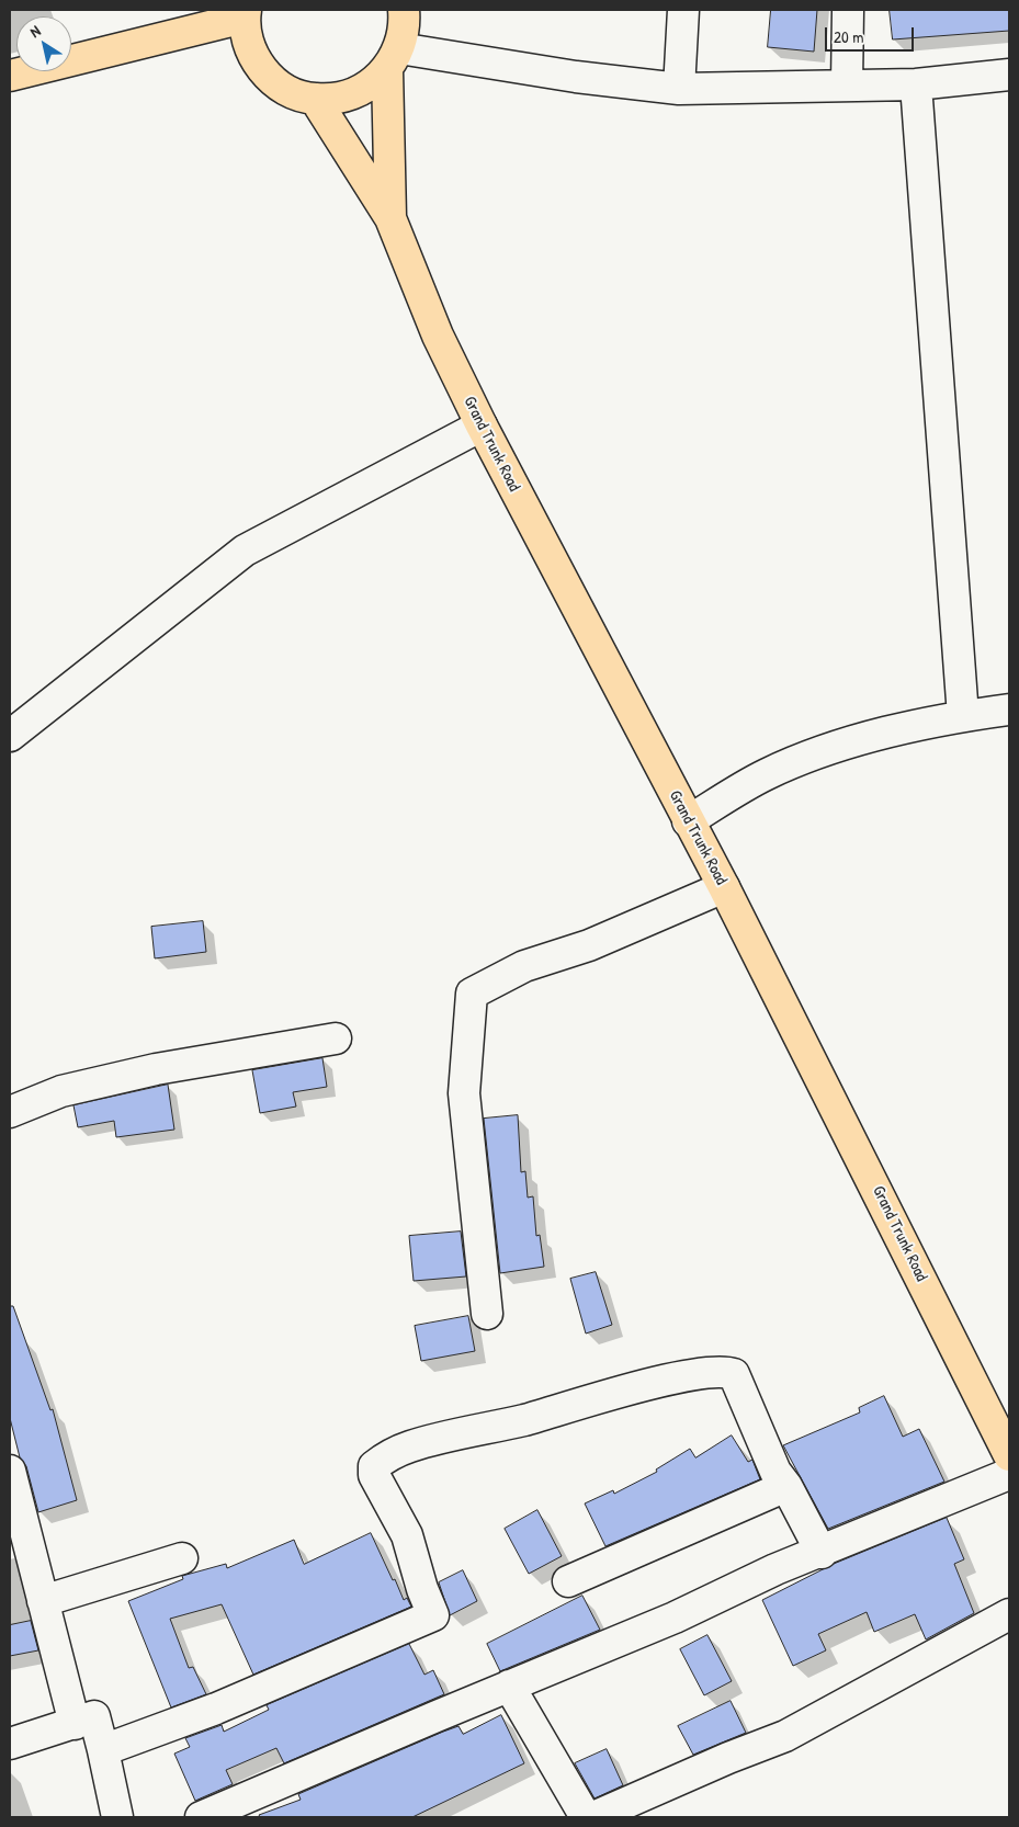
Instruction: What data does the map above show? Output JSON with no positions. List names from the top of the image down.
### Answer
{
  "streets": {
    "main road": ["Grand Trunk Road"]
  },
  "scale_bar": "20 m",
  "north": "top left"
}
